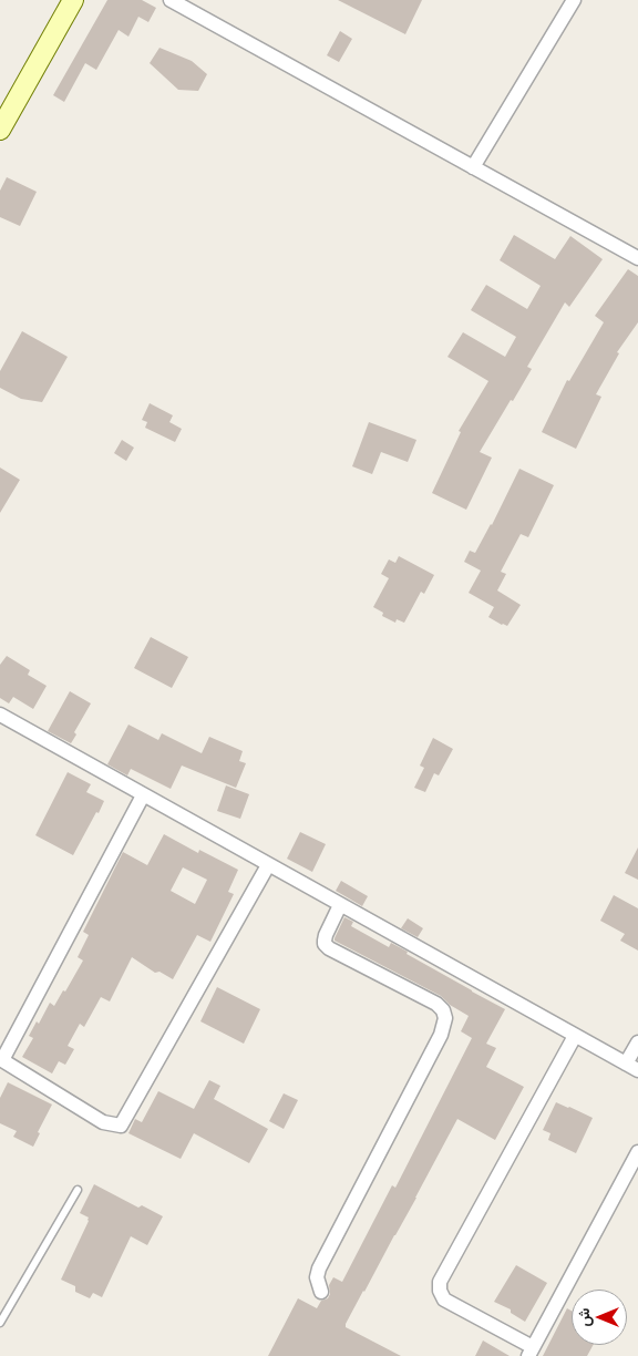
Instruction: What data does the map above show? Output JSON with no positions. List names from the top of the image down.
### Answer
{
  "north": "left"
}
